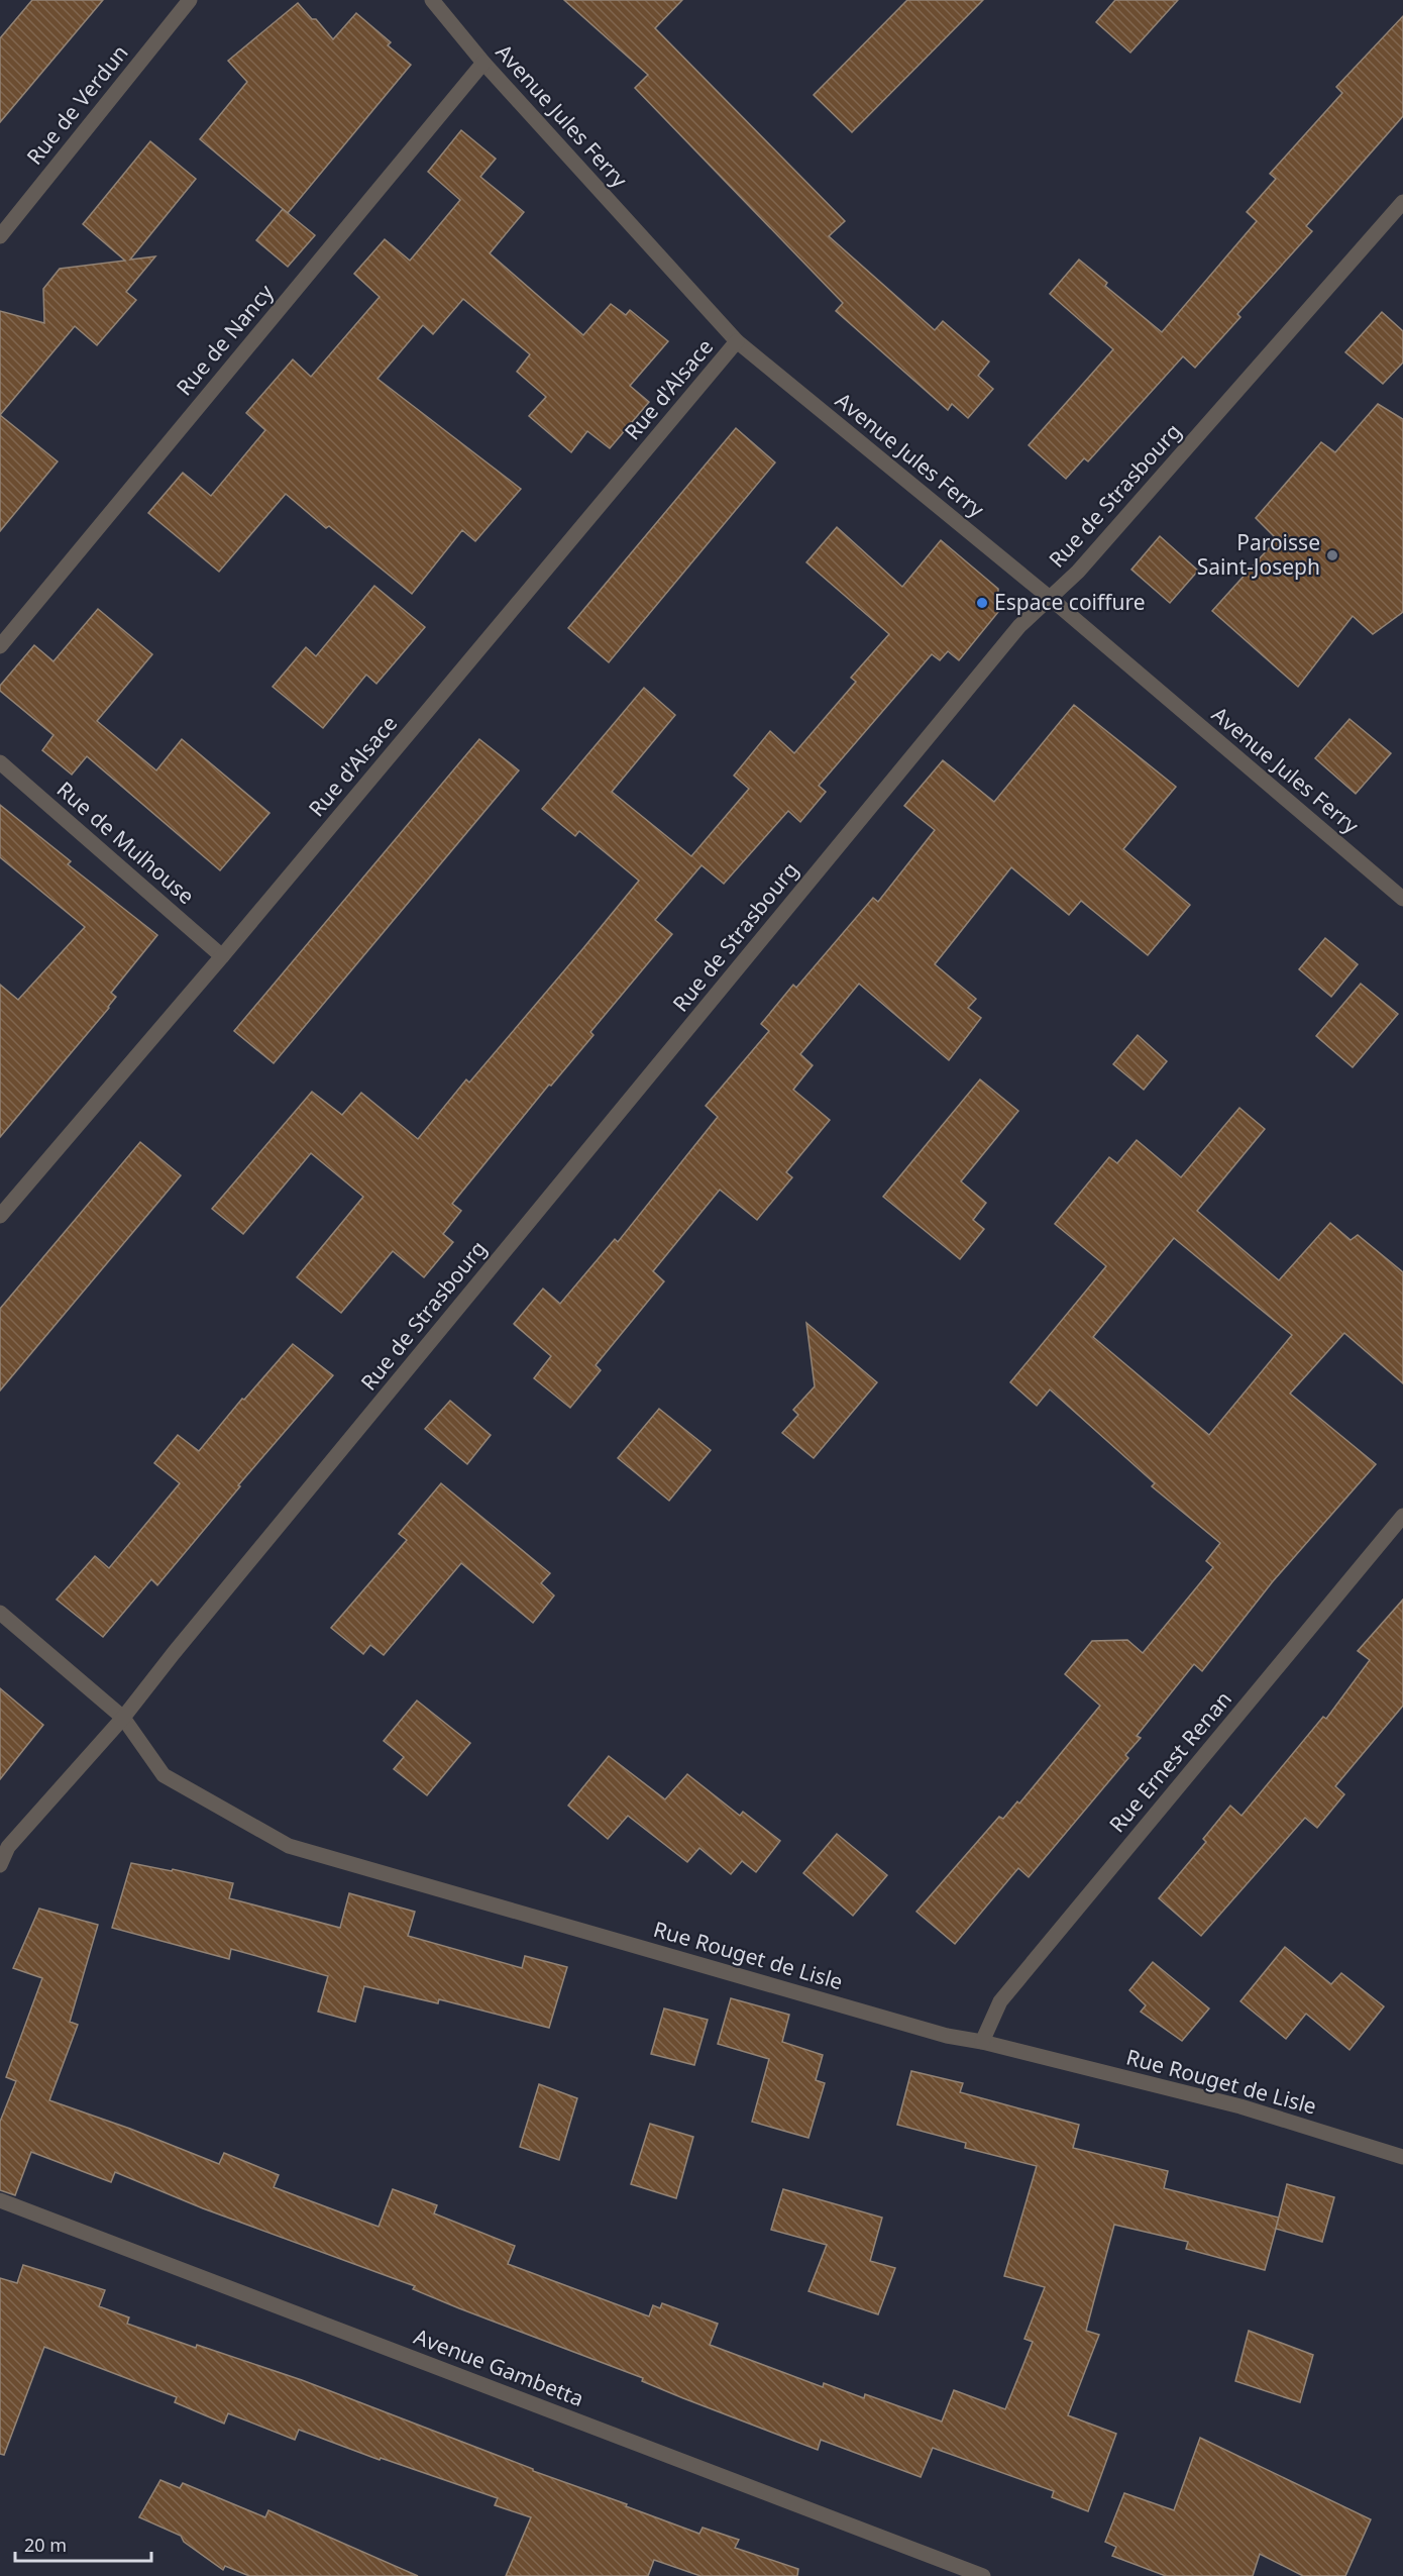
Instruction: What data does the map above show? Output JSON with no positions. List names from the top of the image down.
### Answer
{
  "streets": {
    "street": [
      "Rue de Verdun",
      "Avenue Jules Ferry",
      "Rue de Nancy",
      "Rue d'Alsace",
      "Rue de Strasbourg",
      "Rue de Mulhouse",
      "Rue Ernest Renan",
      "Rue Rouget de Lisle",
      "Avenue Gambetta"
    ]
  },
  "crossings": [
    ["Avenue Jules Ferry", "Rue de Nancy"],
    ["Avenue Jules Ferry", "Rue d'Alsace"],
    ["Avenue Jules Ferry", "Rue de Strasbourg"],
    ["Rue d'Alsace", "Rue de Mulhouse"],
    ["Rue de Strasbourg", "Rue Rouget de Lisle"],
    ["Rue Ernest Renan", "Rue Rouget de Lisle"]
  ],
  "places": ["Paroisse Saint-Joseph", "Espace coiffure"],
  "scale_bar": "20 m"
}
